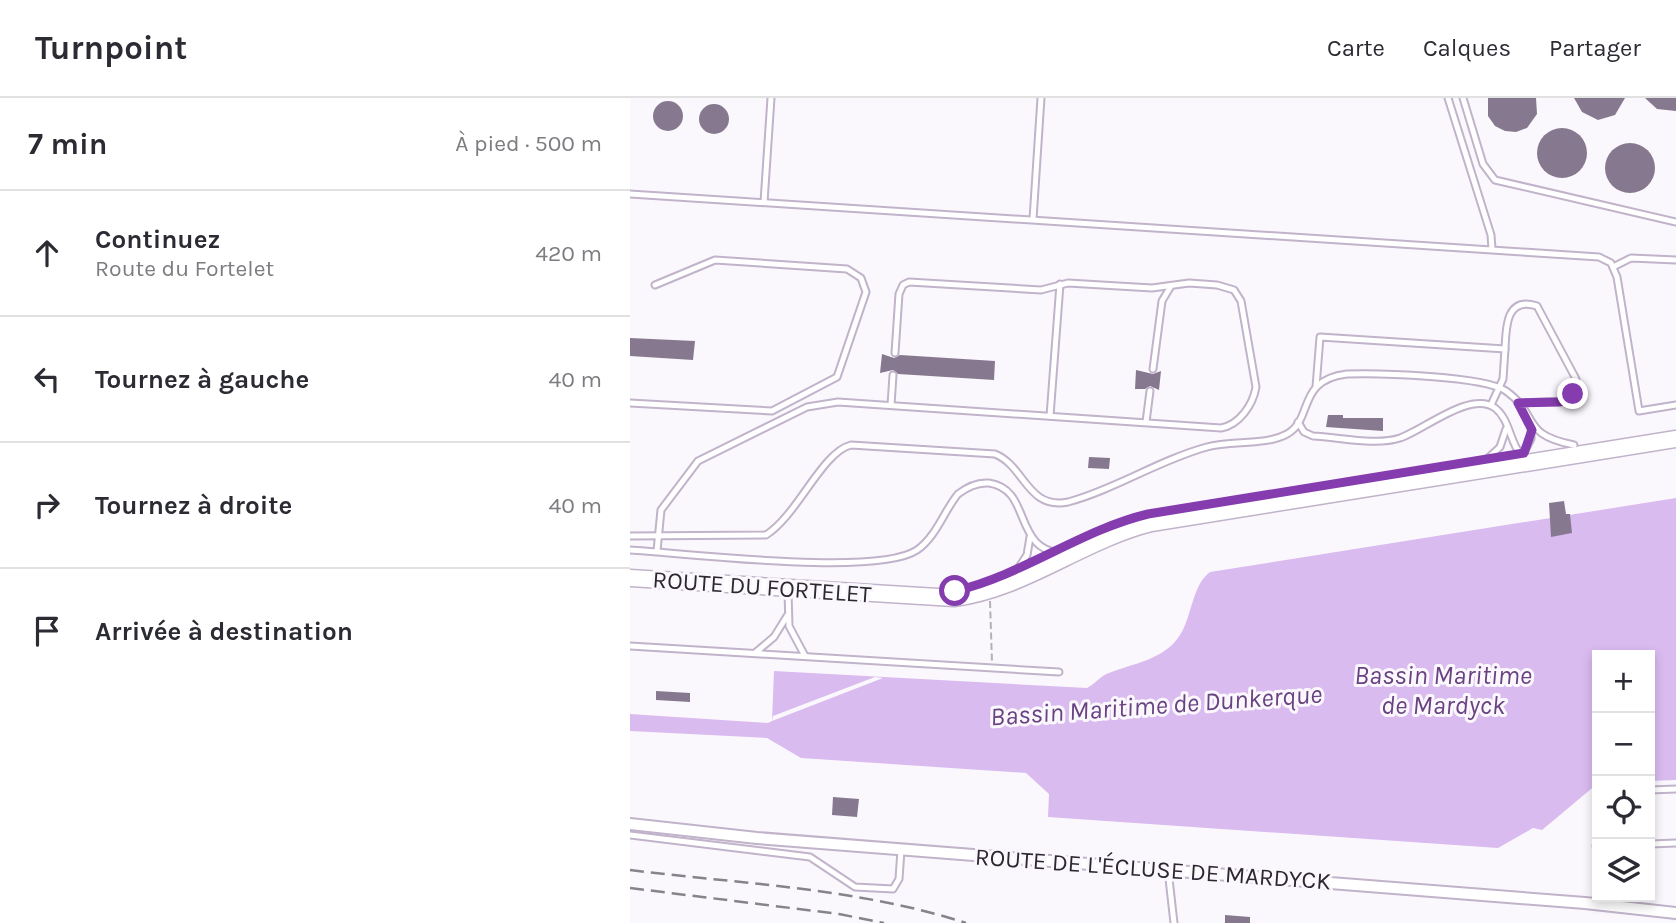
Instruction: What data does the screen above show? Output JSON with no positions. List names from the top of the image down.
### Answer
{
  "streets": {
    "main road": ["ROUTE DU FORTELET"],
    "street": ["ROUTE DE L'ÉCLUSE DE MARDYCK"]
  },
  "water": ["Bassin Maritime de Mardyck", "Bassin Maritime de Dunkerque"],
  "page": {
    "header": "Turnpoint",
    "nav": ["Carte", "Calques", "Partager"],
    "heading": ["7 min", "À pied · 500 m"],
    "list": [
      ["Continuez", "Route du Fortelet", "420 m"],
      ["Tournez à gauche", "40 m"],
      ["Tournez à droite", "40 m"],
      "Arrivée à destination"
    ],
    "map_buttons": ["+", "−"]
  }
}
